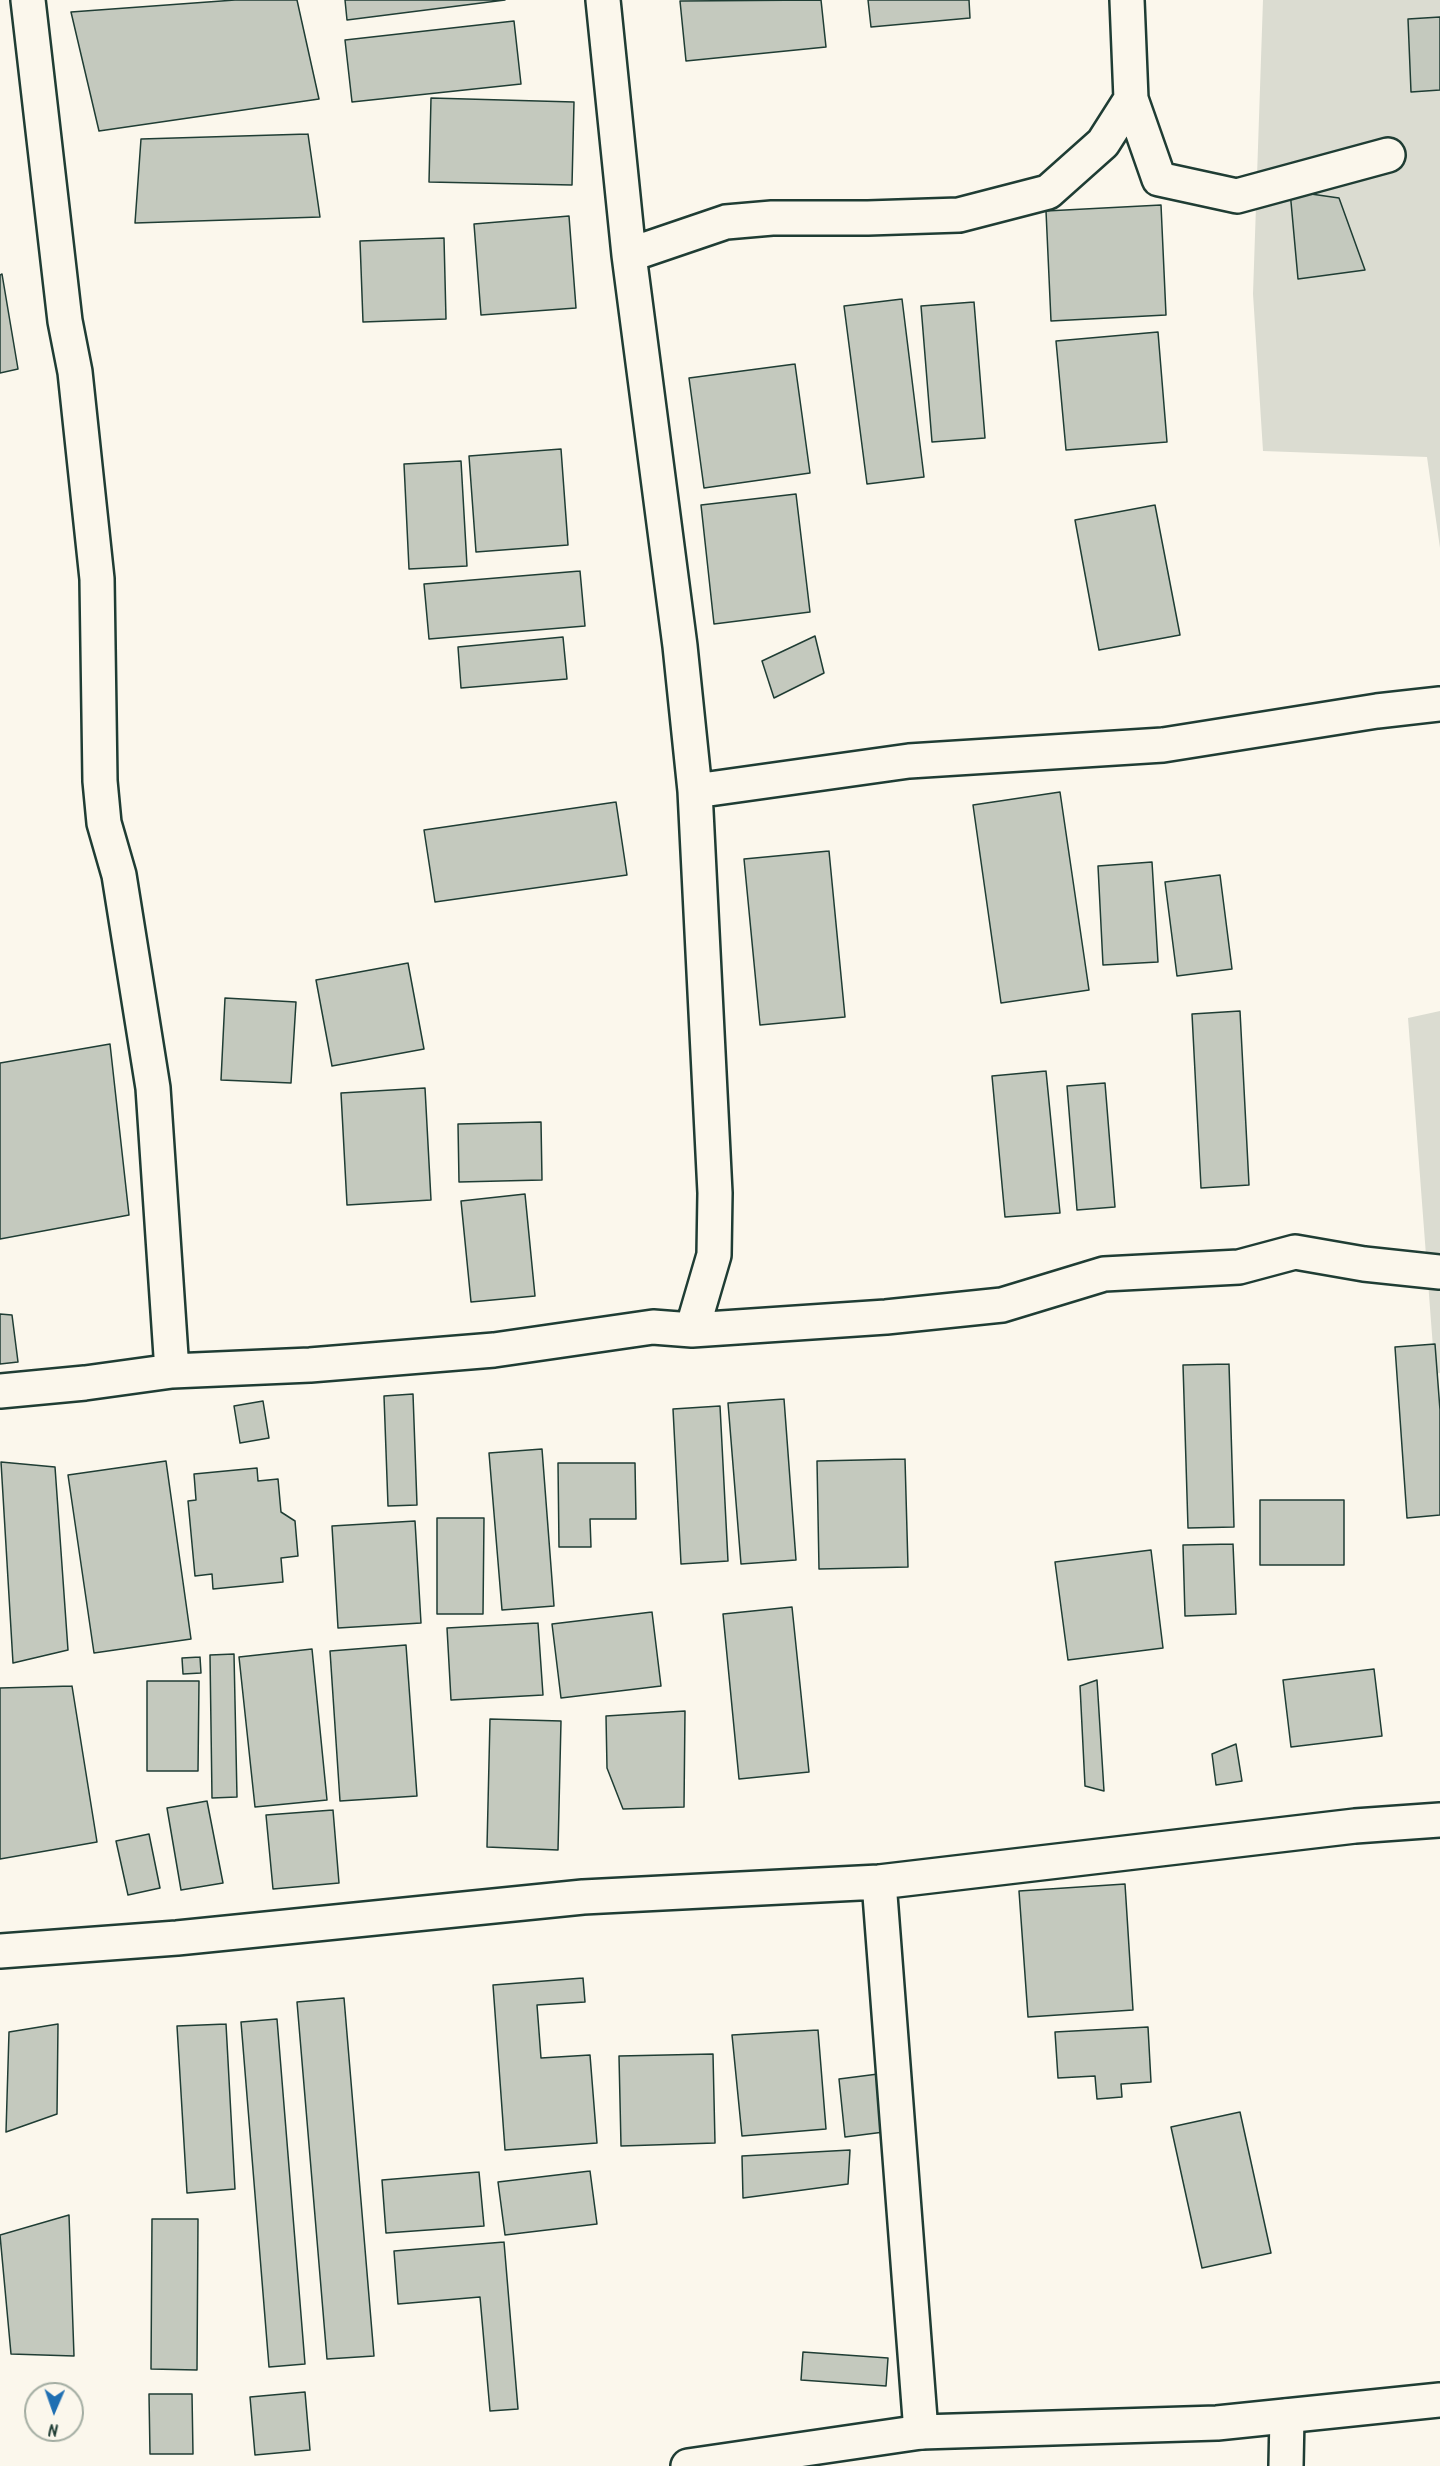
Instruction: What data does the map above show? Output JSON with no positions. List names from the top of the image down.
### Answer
{
  "north": "bottom"
}
